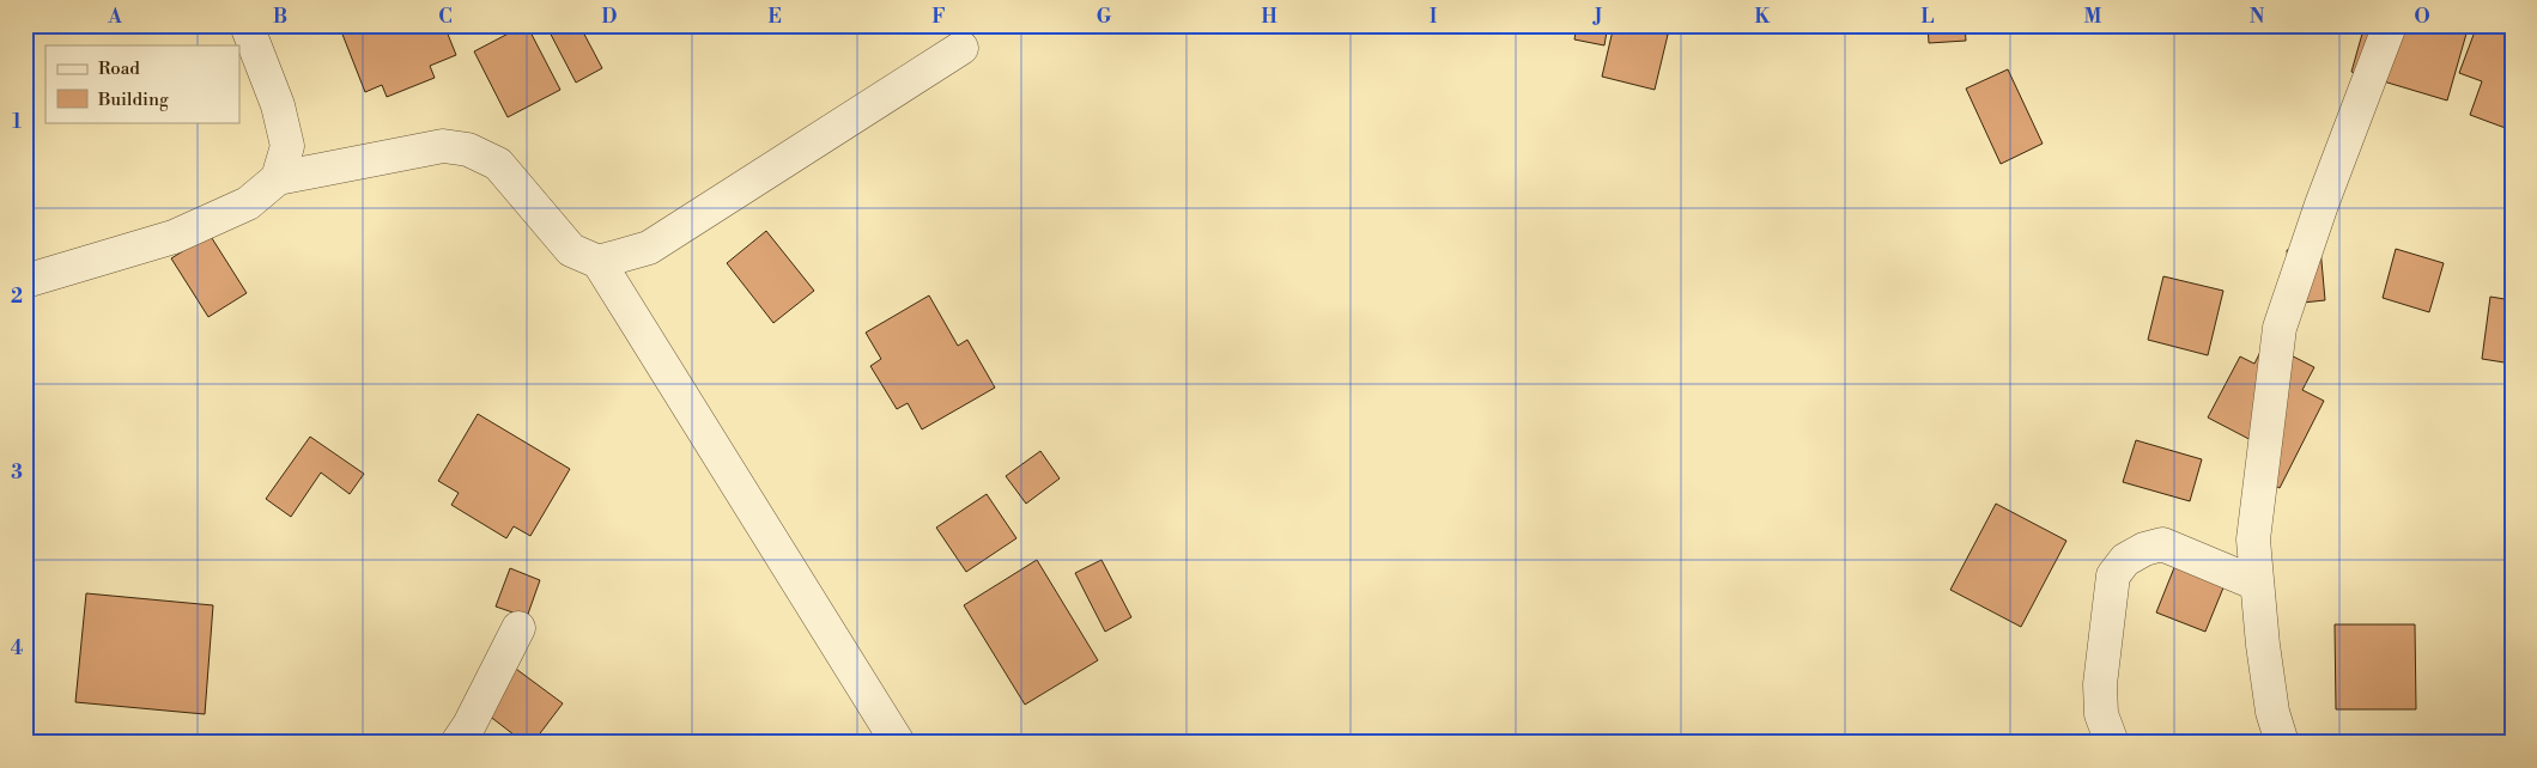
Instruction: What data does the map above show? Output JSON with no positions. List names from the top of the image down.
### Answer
{
  "legend": ["Road", "Building"],
  "grid": {
    "columns": [
      "A",
      "B",
      "C",
      "D",
      "E",
      "F",
      "G",
      "H",
      "I",
      "J",
      "K",
      "L",
      "M",
      "N",
      "O"
    ],
    "rows": [
      "1",
      "2",
      "3",
      "4"
    ]
  }
}
